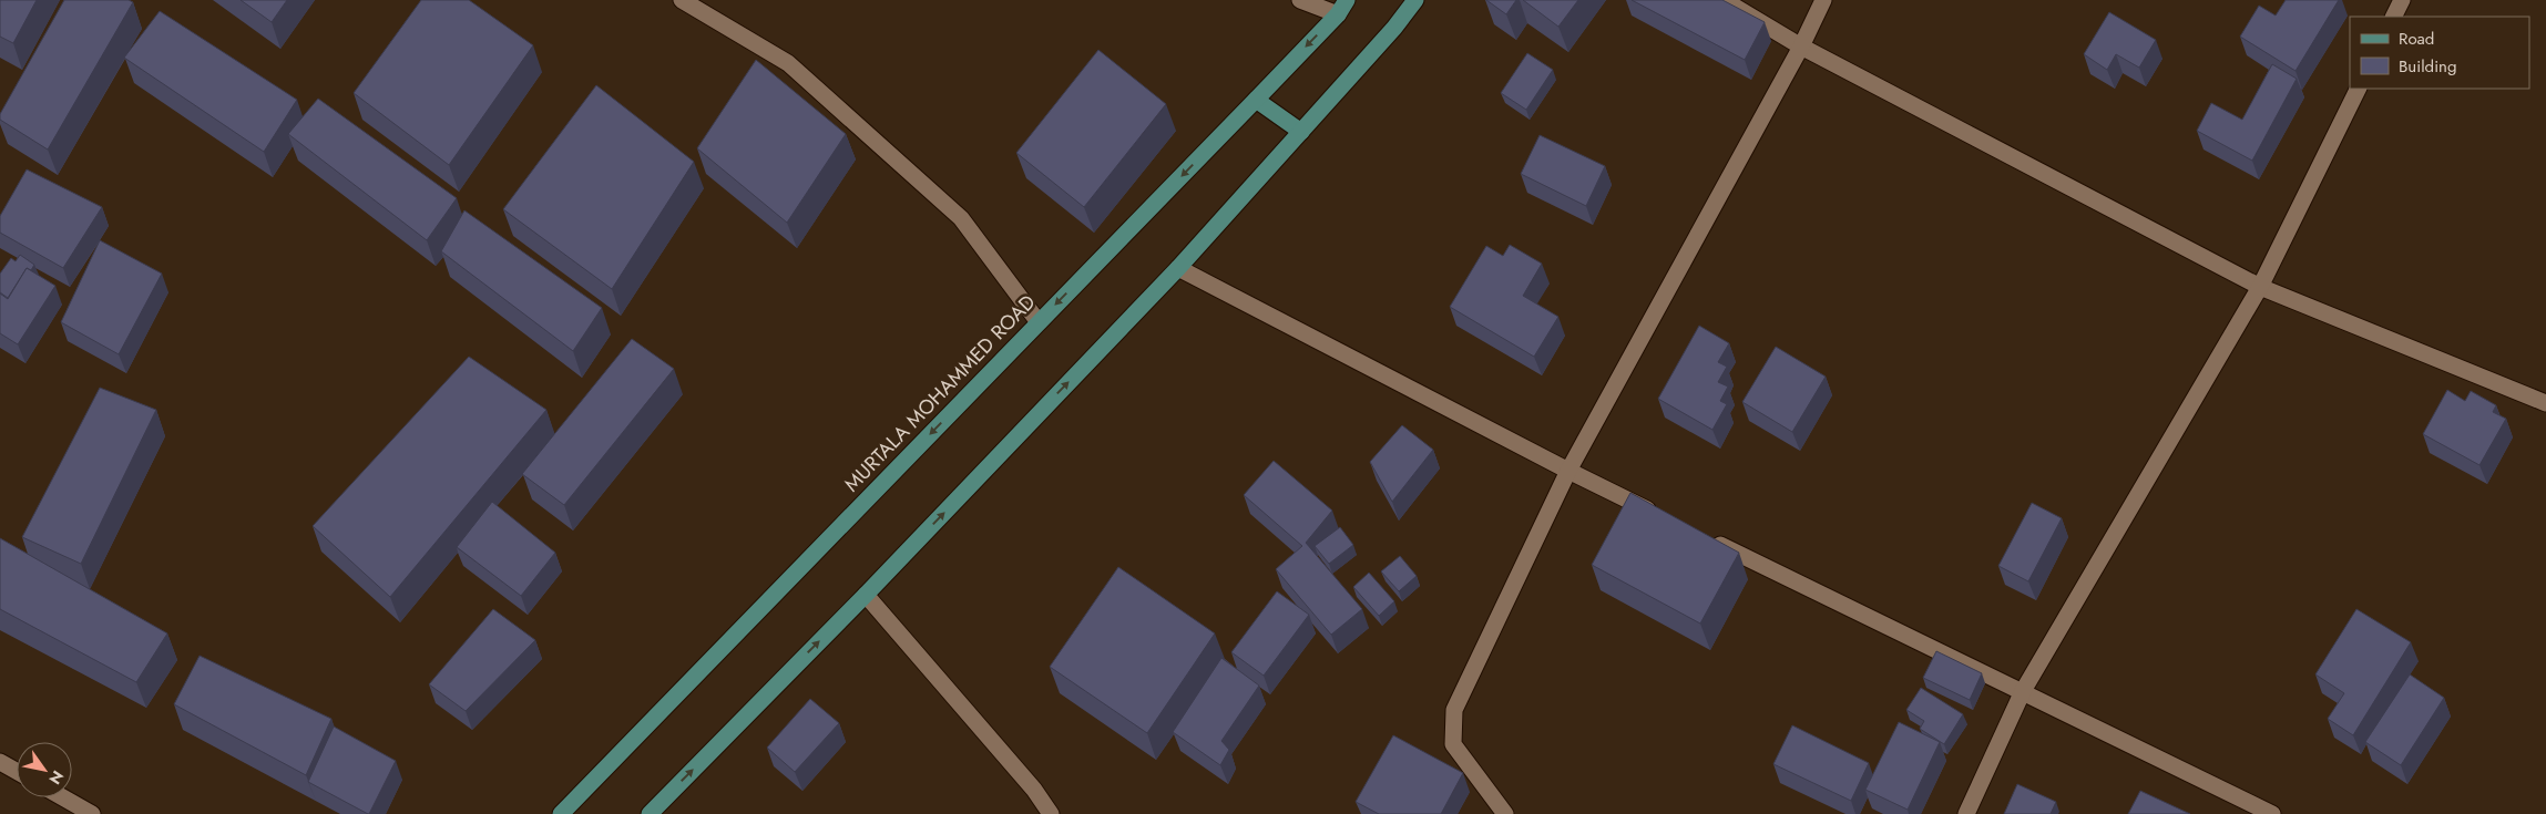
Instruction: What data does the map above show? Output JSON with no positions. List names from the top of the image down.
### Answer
{
  "streets": {
    "main road": ["MURTALA MOHAMMED ROAD"]
  },
  "legend": ["Road", "Building"],
  "north": "bottom right"
}
